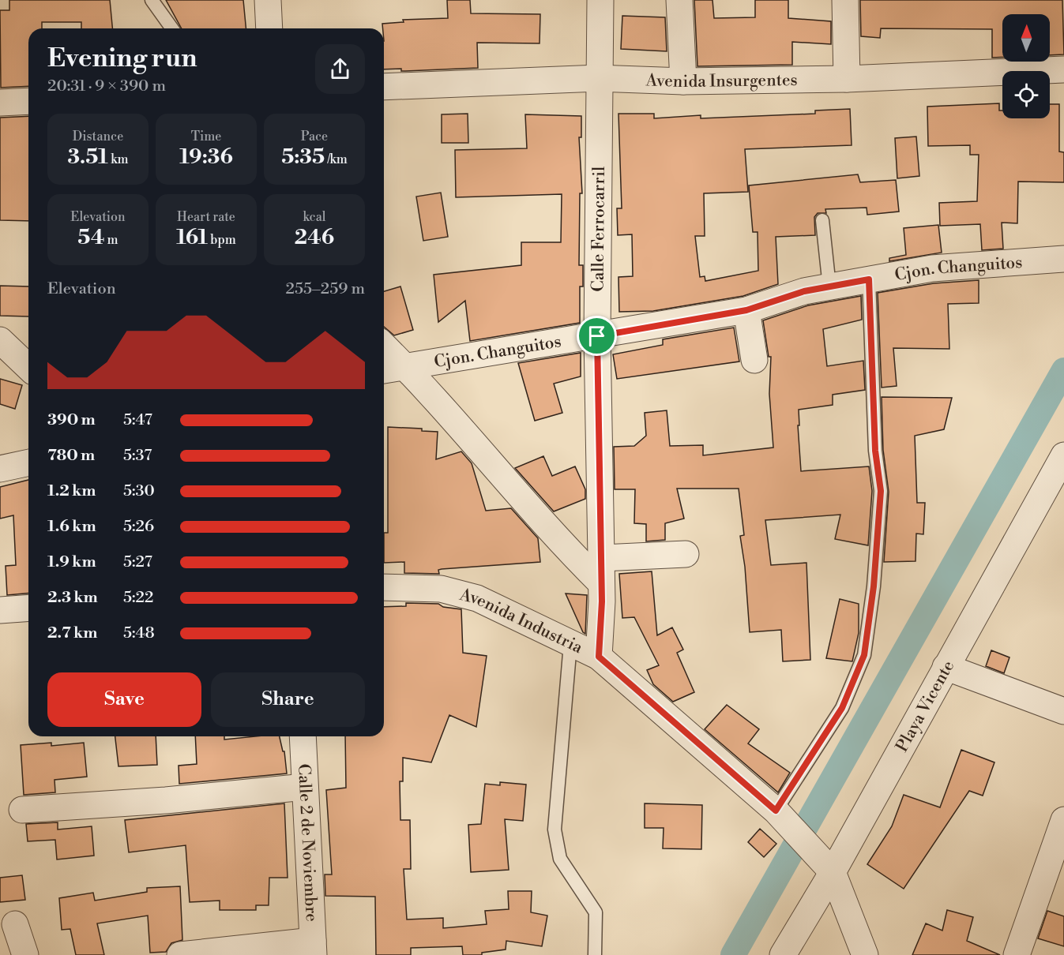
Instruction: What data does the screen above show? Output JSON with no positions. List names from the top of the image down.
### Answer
{
  "streets": {
    "street": [
      "Avenida Insurgentes",
      "Calle Ferrocarril",
      "Cjon. Changuitos",
      "Avenida Industria",
      "Playa Vicente",
      "Calle 2 de Noviembre"
    ]
  },
  "crossings": [
    ["Avenida Insurgentes", "Calle Ferrocarril"],
    ["Calle Ferrocarril", "Cjon. Changuitos"],
    ["Calle Ferrocarril", "Avenida Industria"],
    ["Avenida Industria", "Playa Vicente"]
  ],
  "north": "top",
  "page": {
    "heading": ["Evening run", "20:31 · 9 × 390 m"],
    "stats": [
      ["Distance", "3.51 km"],
      ["Time", "19:36"],
      ["Pace", "5:35 /km"],
      ["Elevation", "54 m"],
      ["Heart rate", "161 bpm"],
      ["kcal", "246"]
    ],
    "chart": ["Elevation", "255–259 m"],
    "list": [
      {
        "name": "390 m",
        "note": "5:47"
      },
      {
        "name": "780 m",
        "note": "5:37"
      },
      {
        "name": "1.2 km",
        "note": "5:30"
      },
      {
        "name": "1.6 km",
        "note": "5:26"
      },
      {
        "name": "1.9 km",
        "note": "5:27"
      },
      {
        "name": "2.3 km",
        "note": "5:22"
      },
      {
        "name": "2.7 km",
        "note": "5:48"
      }
    ],
    "buttons": ["Save", "Share"]
  }
}
